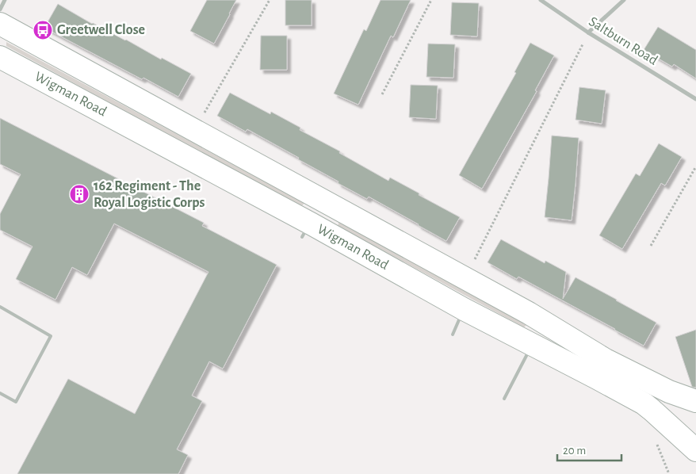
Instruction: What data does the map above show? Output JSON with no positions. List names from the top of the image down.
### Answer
{
  "streets": {
    "street": ["Saltburn Road", "Wigman Road"]
  },
  "places": {
    "bus stop": ["Greetwell Close"],
    "building": ["162 Regiment - The Royal Logistic Corps"]
  },
  "scale_bar": "20 m"
}
